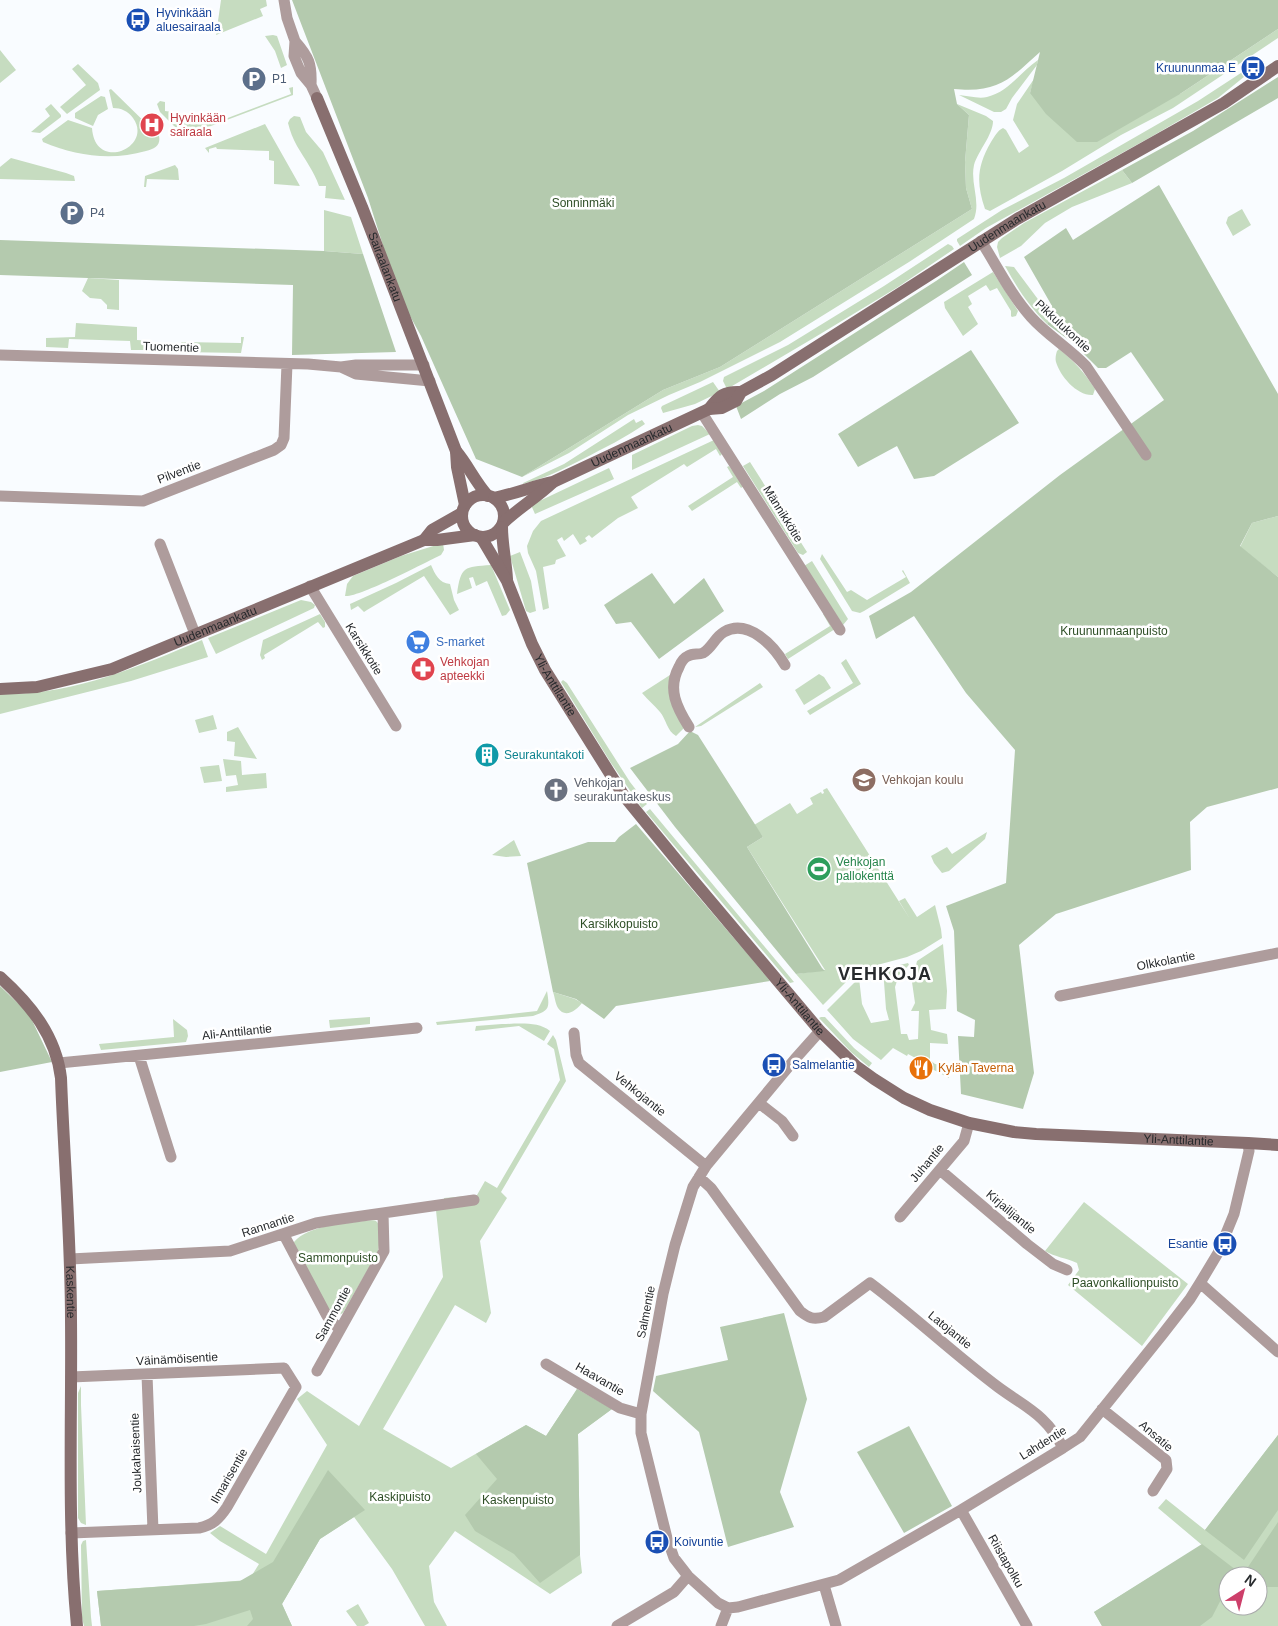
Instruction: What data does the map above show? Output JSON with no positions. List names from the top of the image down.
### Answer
{
  "streets": {
    "street": [
      "Uudenmaankatu",
      "Sairaalankatu",
      "Pikkulukontie",
      "Tuomentie",
      "Pilventie",
      "Männikkötie",
      "Karsikkotie",
      "Yli-Anttilantie",
      "Olkkolantie",
      "Ali-Anttilantie",
      "Vehkojantie",
      "Juhantie",
      "Kirjailijantie",
      "Rannantie",
      "Kaskentie",
      "Salmentie",
      "Sammontie",
      "Latojantie",
      "Väinämöisentie",
      "Haavantie",
      "Ansatie",
      "Lahdentie",
      "Joukahaisentie",
      "Ilmarisentie",
      "Riistapolku"
    ]
  },
  "crossings": [
    ["Uudenmaankatu", "Sairaalankatu"],
    ["Uudenmaankatu", "Pikkulukontie"],
    ["Uudenmaankatu", "Männikkötie"],
    ["Uudenmaankatu", "Karsikkotie"],
    ["Uudenmaankatu", "Yli-Anttilantie"],
    ["Sairaalankatu", "Tuomentie"],
    ["Sairaalankatu", "Yli-Anttilantie"],
    ["Tuomentie", "Pilventie"],
    ["Yli-Anttilantie", "Juhantie"],
    ["Yli-Anttilantie", "Salmentie"],
    ["Yli-Anttilantie", "Lahdentie"],
    ["Ali-Anttilantie", "Kaskentie"],
    ["Vehkojantie", "Salmentie"],
    ["Juhantie", "Kirjailijantie"],
    ["Rannantie", "Kaskentie"],
    ["Rannantie", "Sammontie"],
    ["Kaskentie", "Väinämöisentie"],
    ["Kaskentie", "Ilmarisentie"],
    ["Salmentie", "Latojantie"],
    ["Salmentie", "Haavantie"],
    ["Salmentie", "Lahdentie"],
    ["Latojantie", "Lahdentie"],
    ["Väinämöisentie", "Joukahaisentie"],
    ["Väinämöisentie", "Ilmarisentie"],
    ["Ansatie", "Lahdentie"],
    ["Lahdentie", "Riistapolku"],
    ["Joukahaisentie", "Ilmarisentie"]
  ],
  "districts": ["VEHKOJA"],
  "parks": [
    "Sonninmäki",
    "Kruununmaanpuisto",
    "Karsikkopuisto",
    "Sammonpuisto",
    "Paavonkallionpuisto",
    "Kaskipuisto",
    "Kaskenpuisto"
  ],
  "places": {
    "bus stop": [
      "Hyvinkään aluesairaala",
      "Kruununmaa E",
      "Salmelantie",
      "Esantie",
      "Koivuntie"
    ],
    "parking": ["P1", "P4"],
    "hospital": ["Hyvinkään sairaala"],
    "supermarket": ["S-market"],
    "pharmacy": ["Vehkojan apteekki"],
    "building": ["Seurakuntakoti"],
    "school or university": ["Vehkojan koulu"],
    "church": ["Vehkojan seurakuntakeskus"],
    "sports": ["Vehkojan pallokenttä"],
    "restaurant": ["Kylän Taverna"]
  },
  "north": "top right"
}
